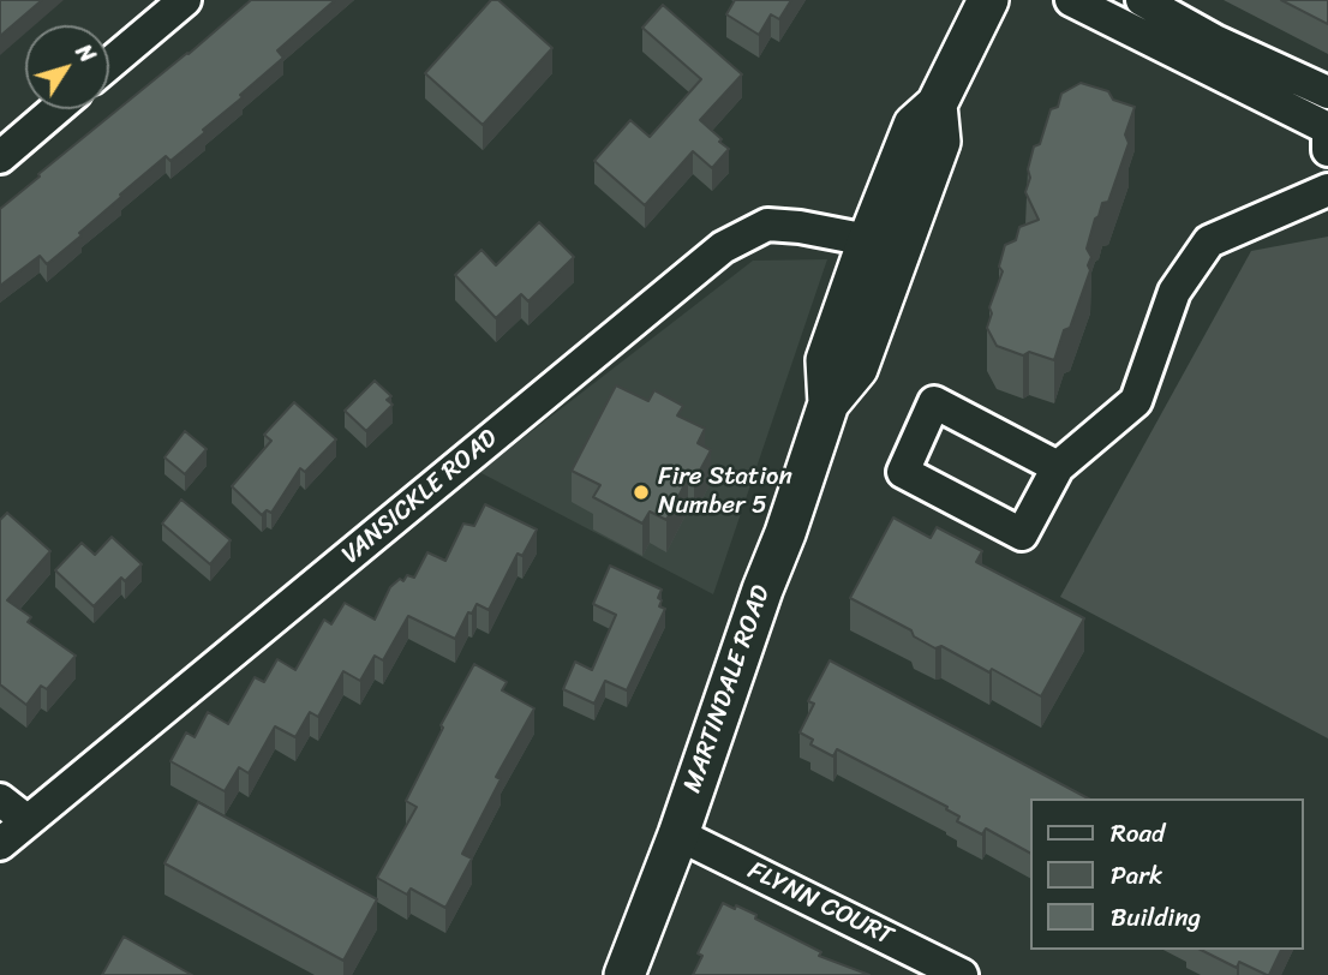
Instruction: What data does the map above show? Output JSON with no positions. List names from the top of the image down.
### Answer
{
  "streets": {
    "main road": ["MARTINDALE ROAD"],
    "street": ["VANSICKLE ROAD", "FLYNN COURT"]
  },
  "crossings": [
    ["VANSICKLE ROAD", "MARTINDALE ROAD"],
    ["MARTINDALE ROAD", "FLYNN COURT"]
  ],
  "places": ["Fire Station Number 5"],
  "legend": ["Road", "Park", "Building"],
  "north": "top right"
}
